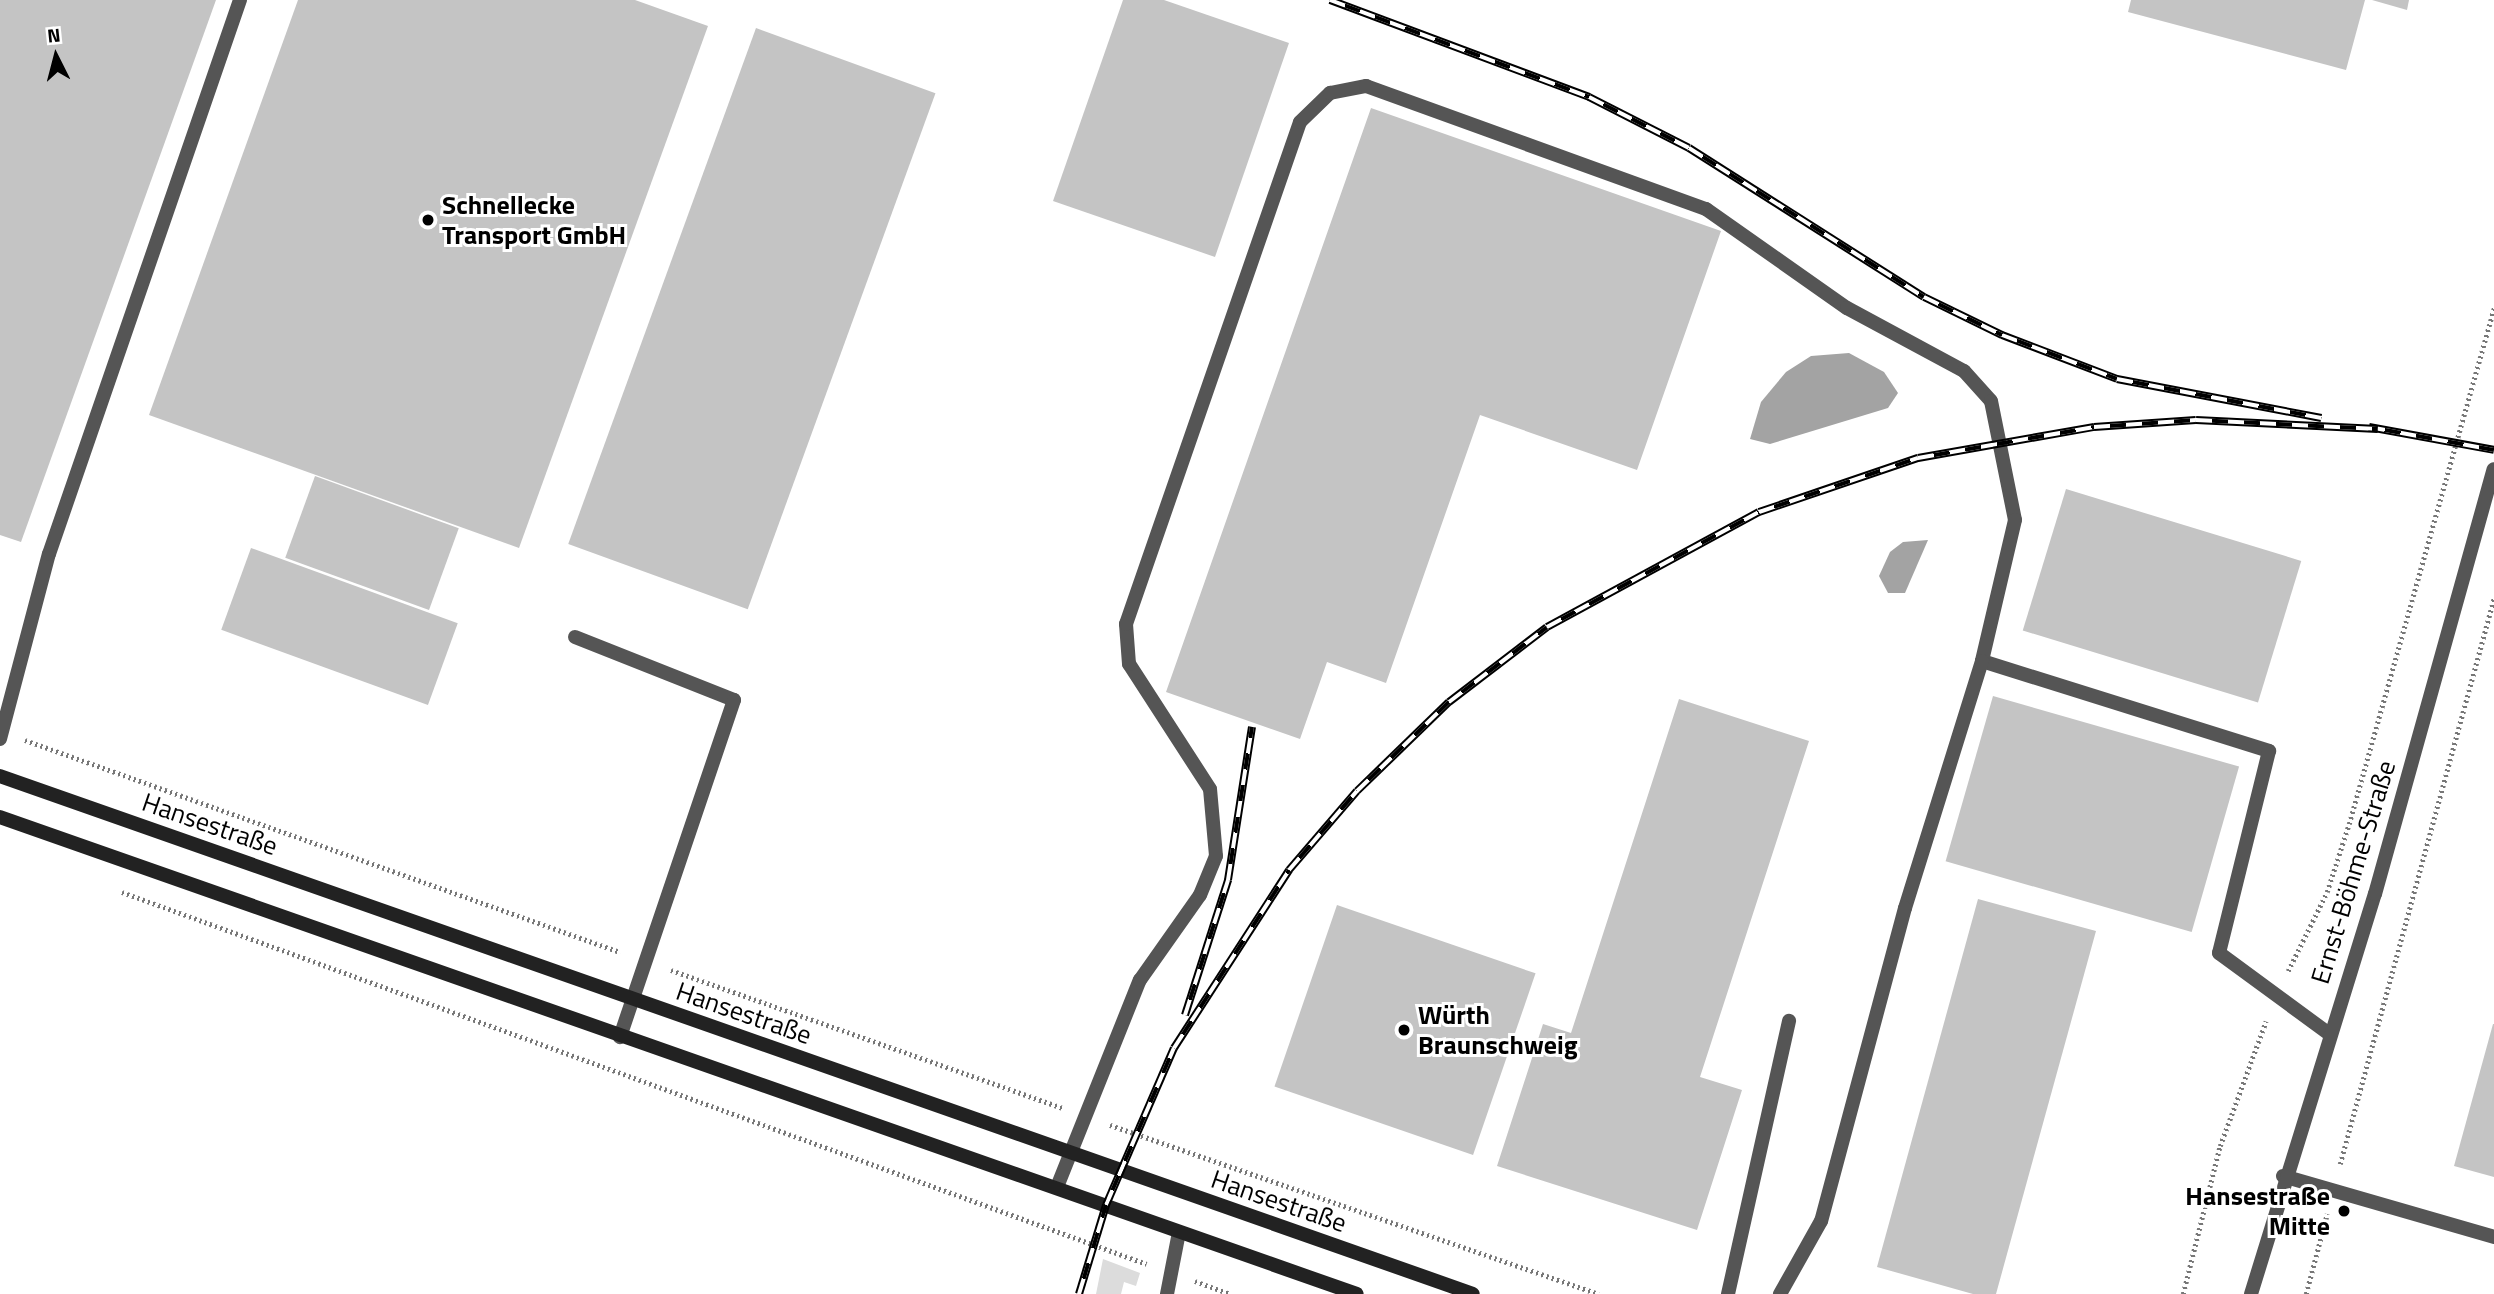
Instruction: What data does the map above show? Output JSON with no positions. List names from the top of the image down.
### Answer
{
  "streets": {
    "main road": ["Hansestraße"],
    "street": ["Ernst-Böhme-Straße"]
  },
  "places": ["Schnellecke Transport GmbH", "Würth Braunschweig", "Hansestraße Mitte"],
  "north": "top"
}
